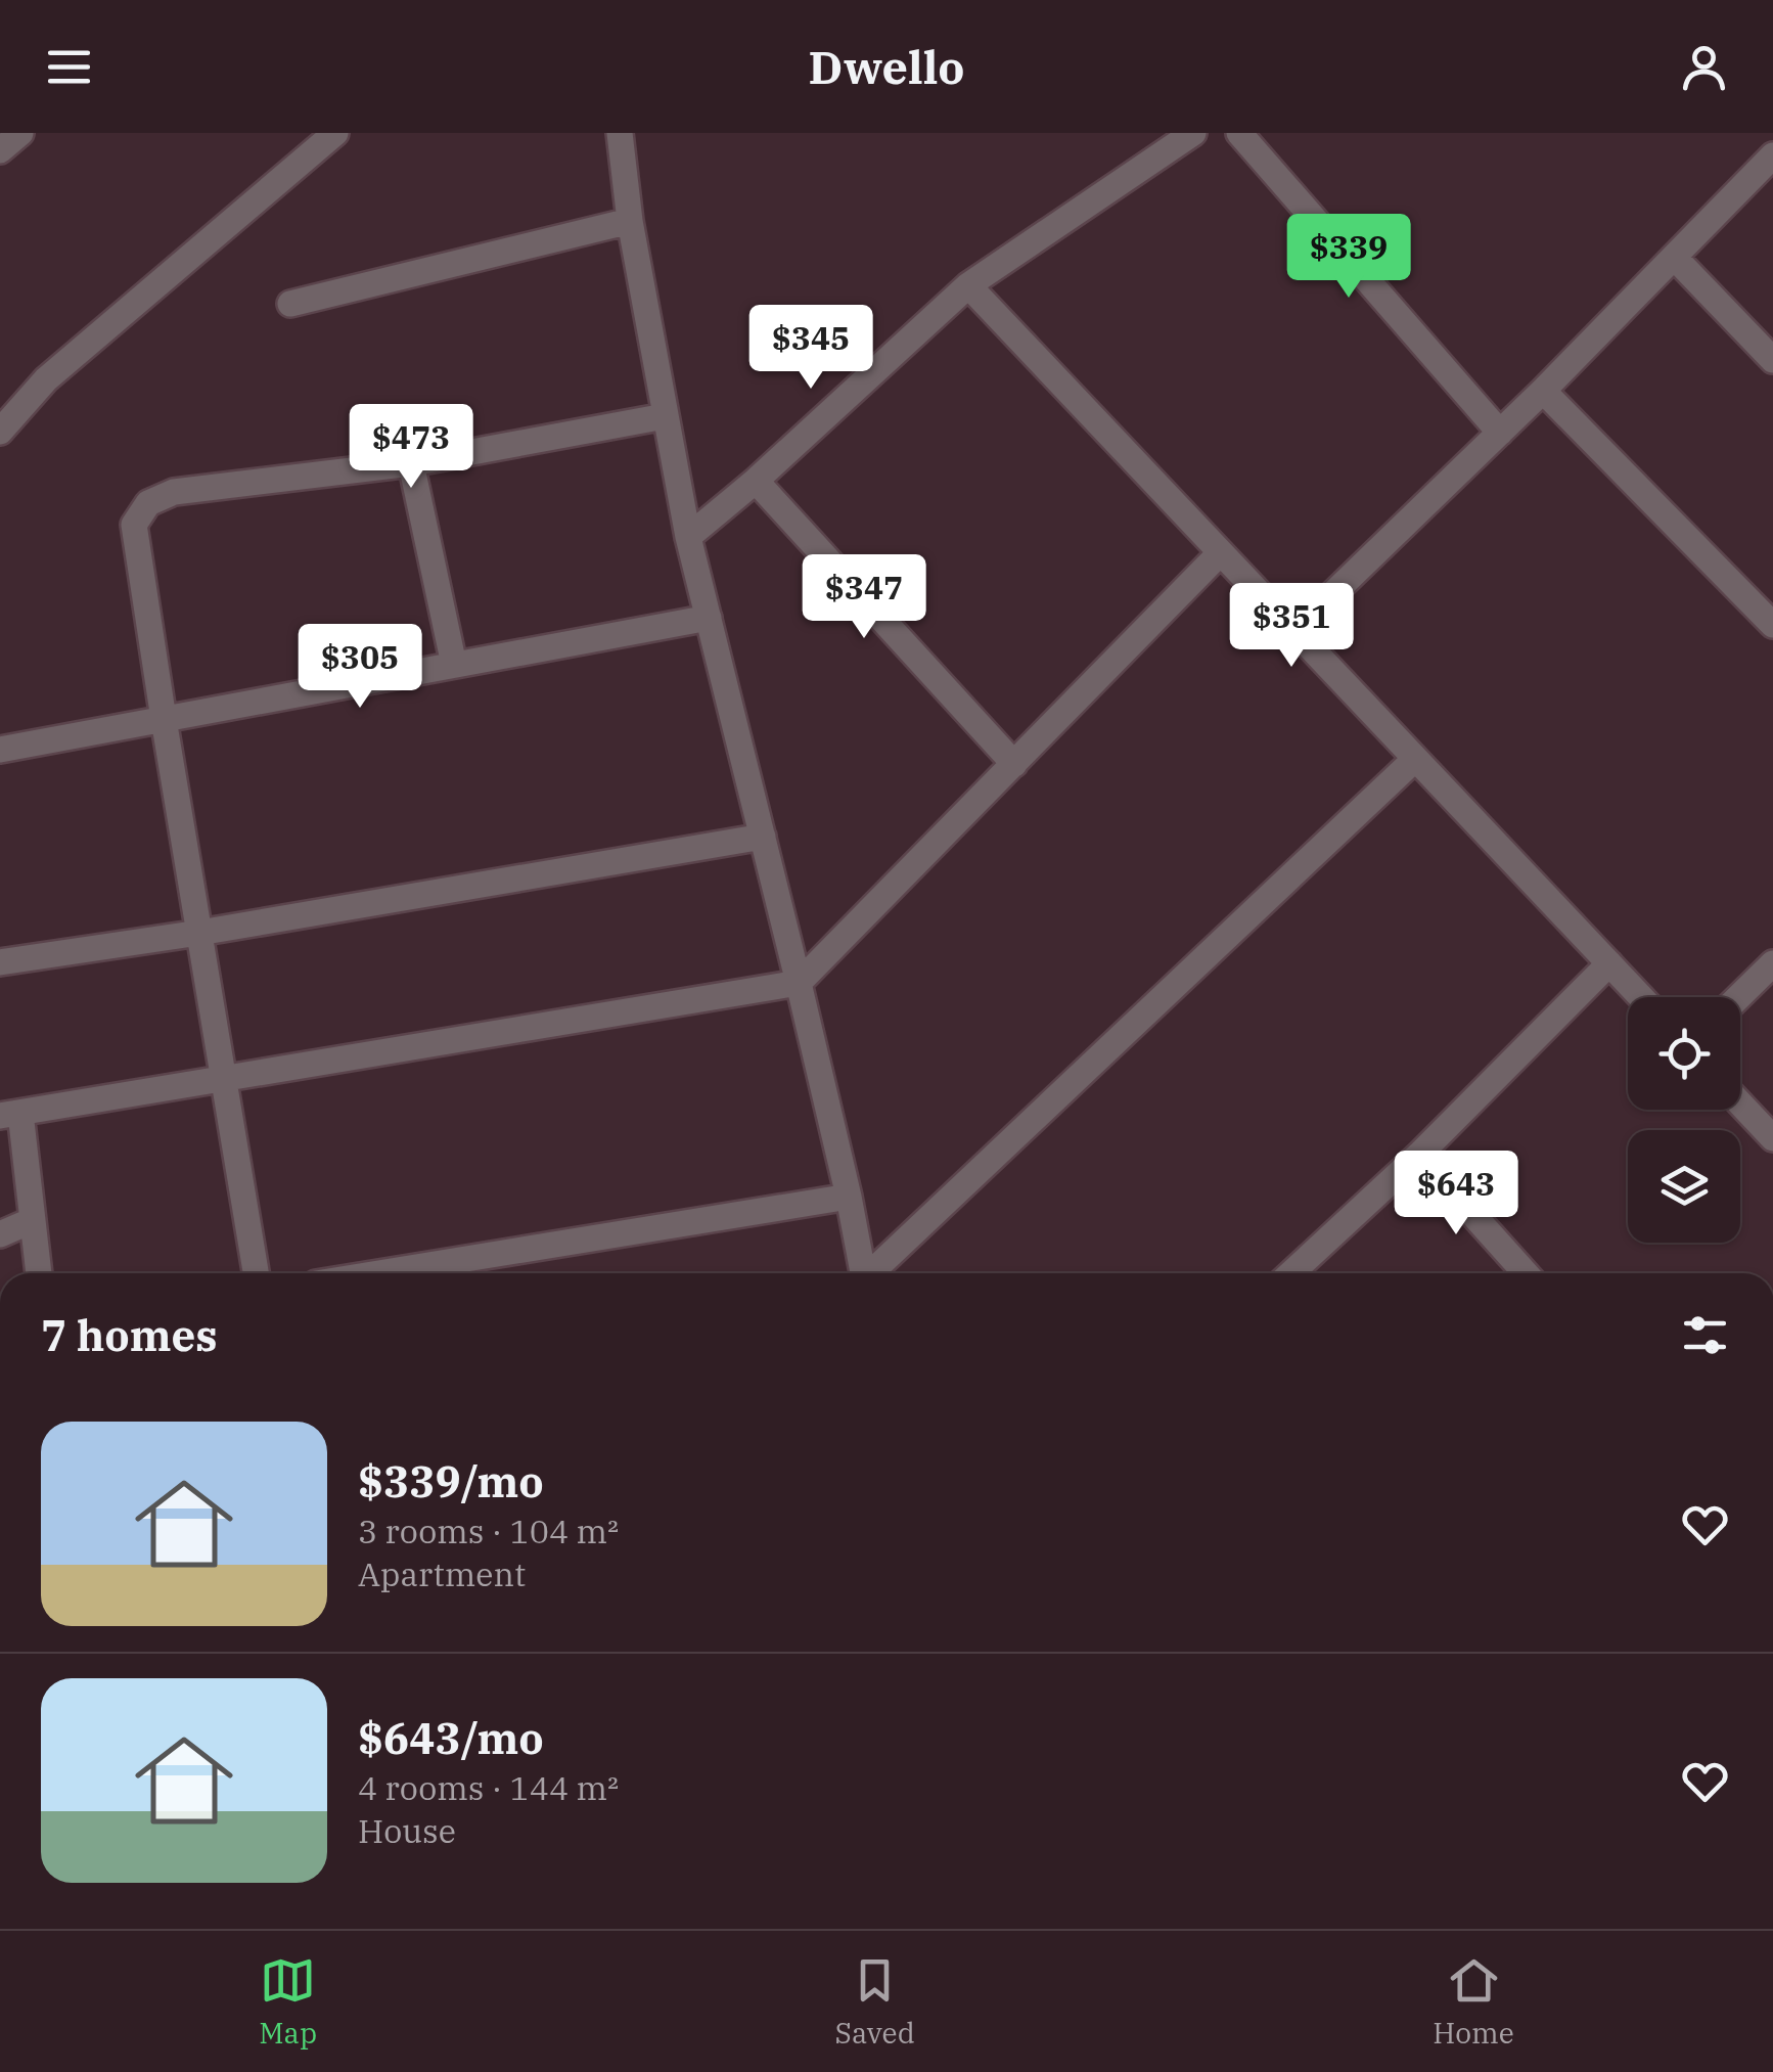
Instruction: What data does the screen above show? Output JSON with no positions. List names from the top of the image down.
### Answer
{
  "page": {
    "header": "Dwello",
    "price": [
      "$339",
      "$345",
      "$473",
      "$347",
      "$351",
      "$305",
      "$643"
    ],
    "heading": "7 homes",
    "list": [
      {
        "name": "$339/mo",
        "note": "3 rooms · 104 m² · Apartment"
      },
      {
        "name": "$643/mo",
        "note": "4 rooms · 144 m² · House"
      }
    ],
    "tabs": ["Map", "Saved", "Home"]
  }
}
